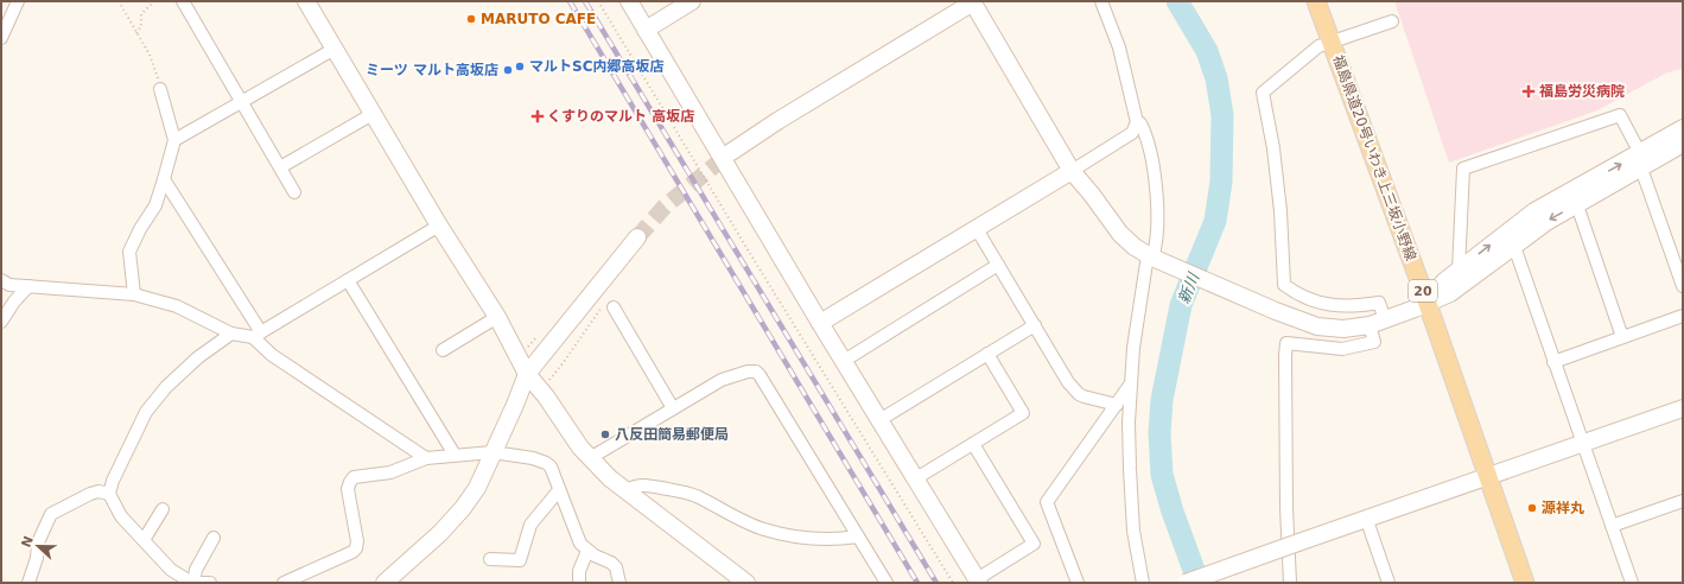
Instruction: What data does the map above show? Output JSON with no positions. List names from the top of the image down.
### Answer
{
  "streets": {
    "main road": ["福島県道20号いわき上三坂小野線", "20"]
  },
  "water": ["新川"],
  "places": {
    "other": [
      "MARUTO CAFE",
      "マルトSC内郷高坂店",
      "ミーツ マルト高坂店",
      "八反田簡易郵便局",
      "源祥丸"
    ],
    "health": ["福島労災病院", "くすりのマルト 高坂店"]
  },
  "north": "left"
}
